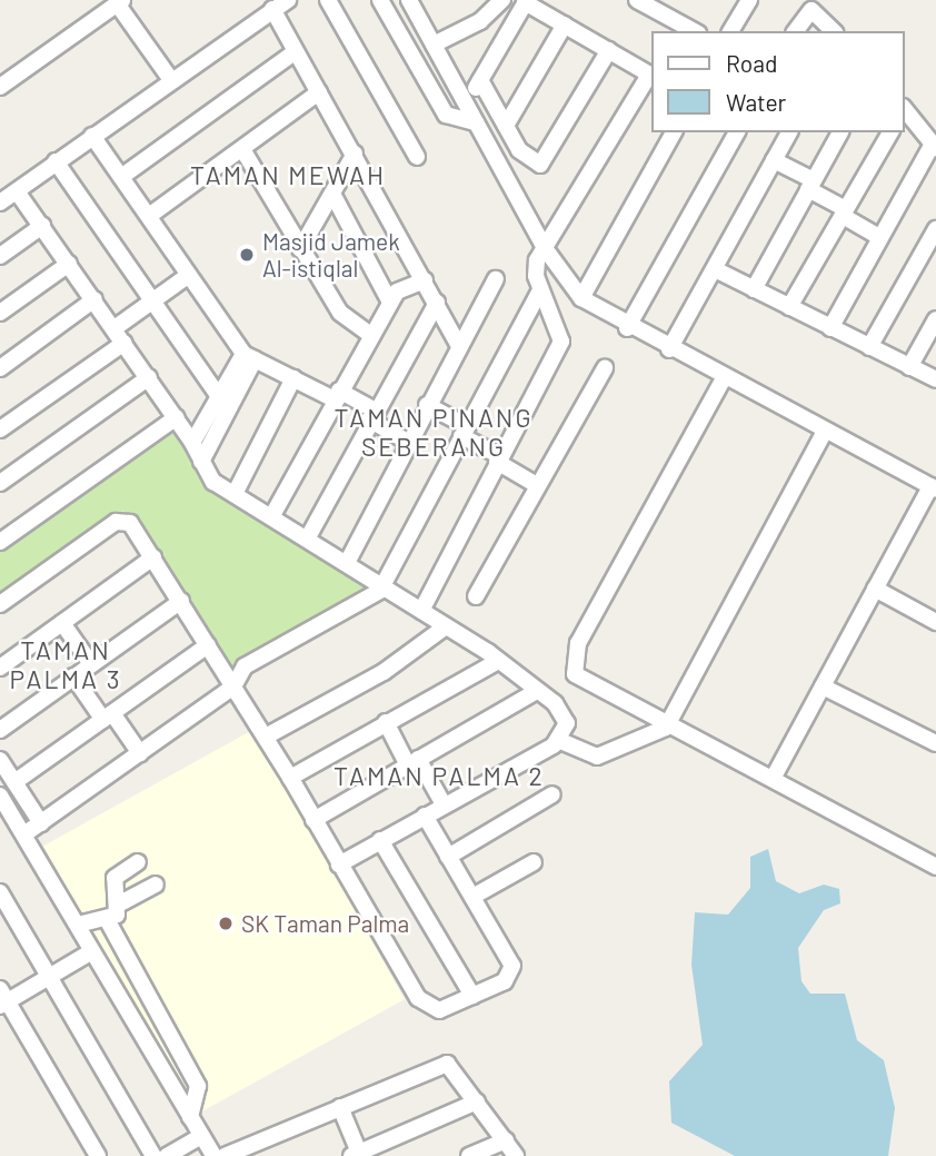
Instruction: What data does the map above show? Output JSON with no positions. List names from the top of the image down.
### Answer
{
  "districts": [
    "TAMAN MEWAH",
    "TAMAN PINANG SEBERANG",
    "TAMAN PALMA 3",
    "TAMAN PALMA 2"
  ],
  "places": ["Masjid Jamek Al-istiqlal", "SK Taman Palma"],
  "legend": ["Road", "Water"]
}
